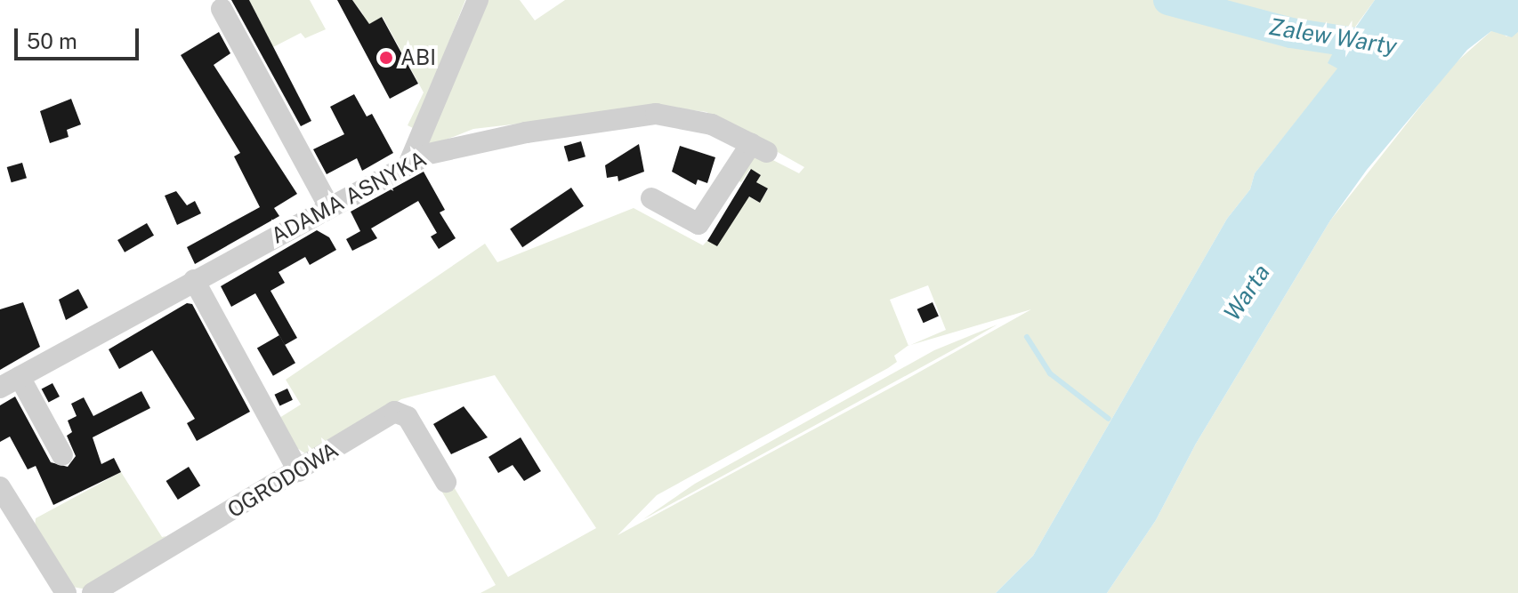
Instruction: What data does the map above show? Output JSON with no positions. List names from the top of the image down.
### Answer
{
  "streets": {
    "street": ["ADAMA ASNYKA", "OGRODOWA"]
  },
  "water": ["Zalew Warty", "Warta"],
  "places": ["ABI"],
  "scale_bar": "50 m"
}
